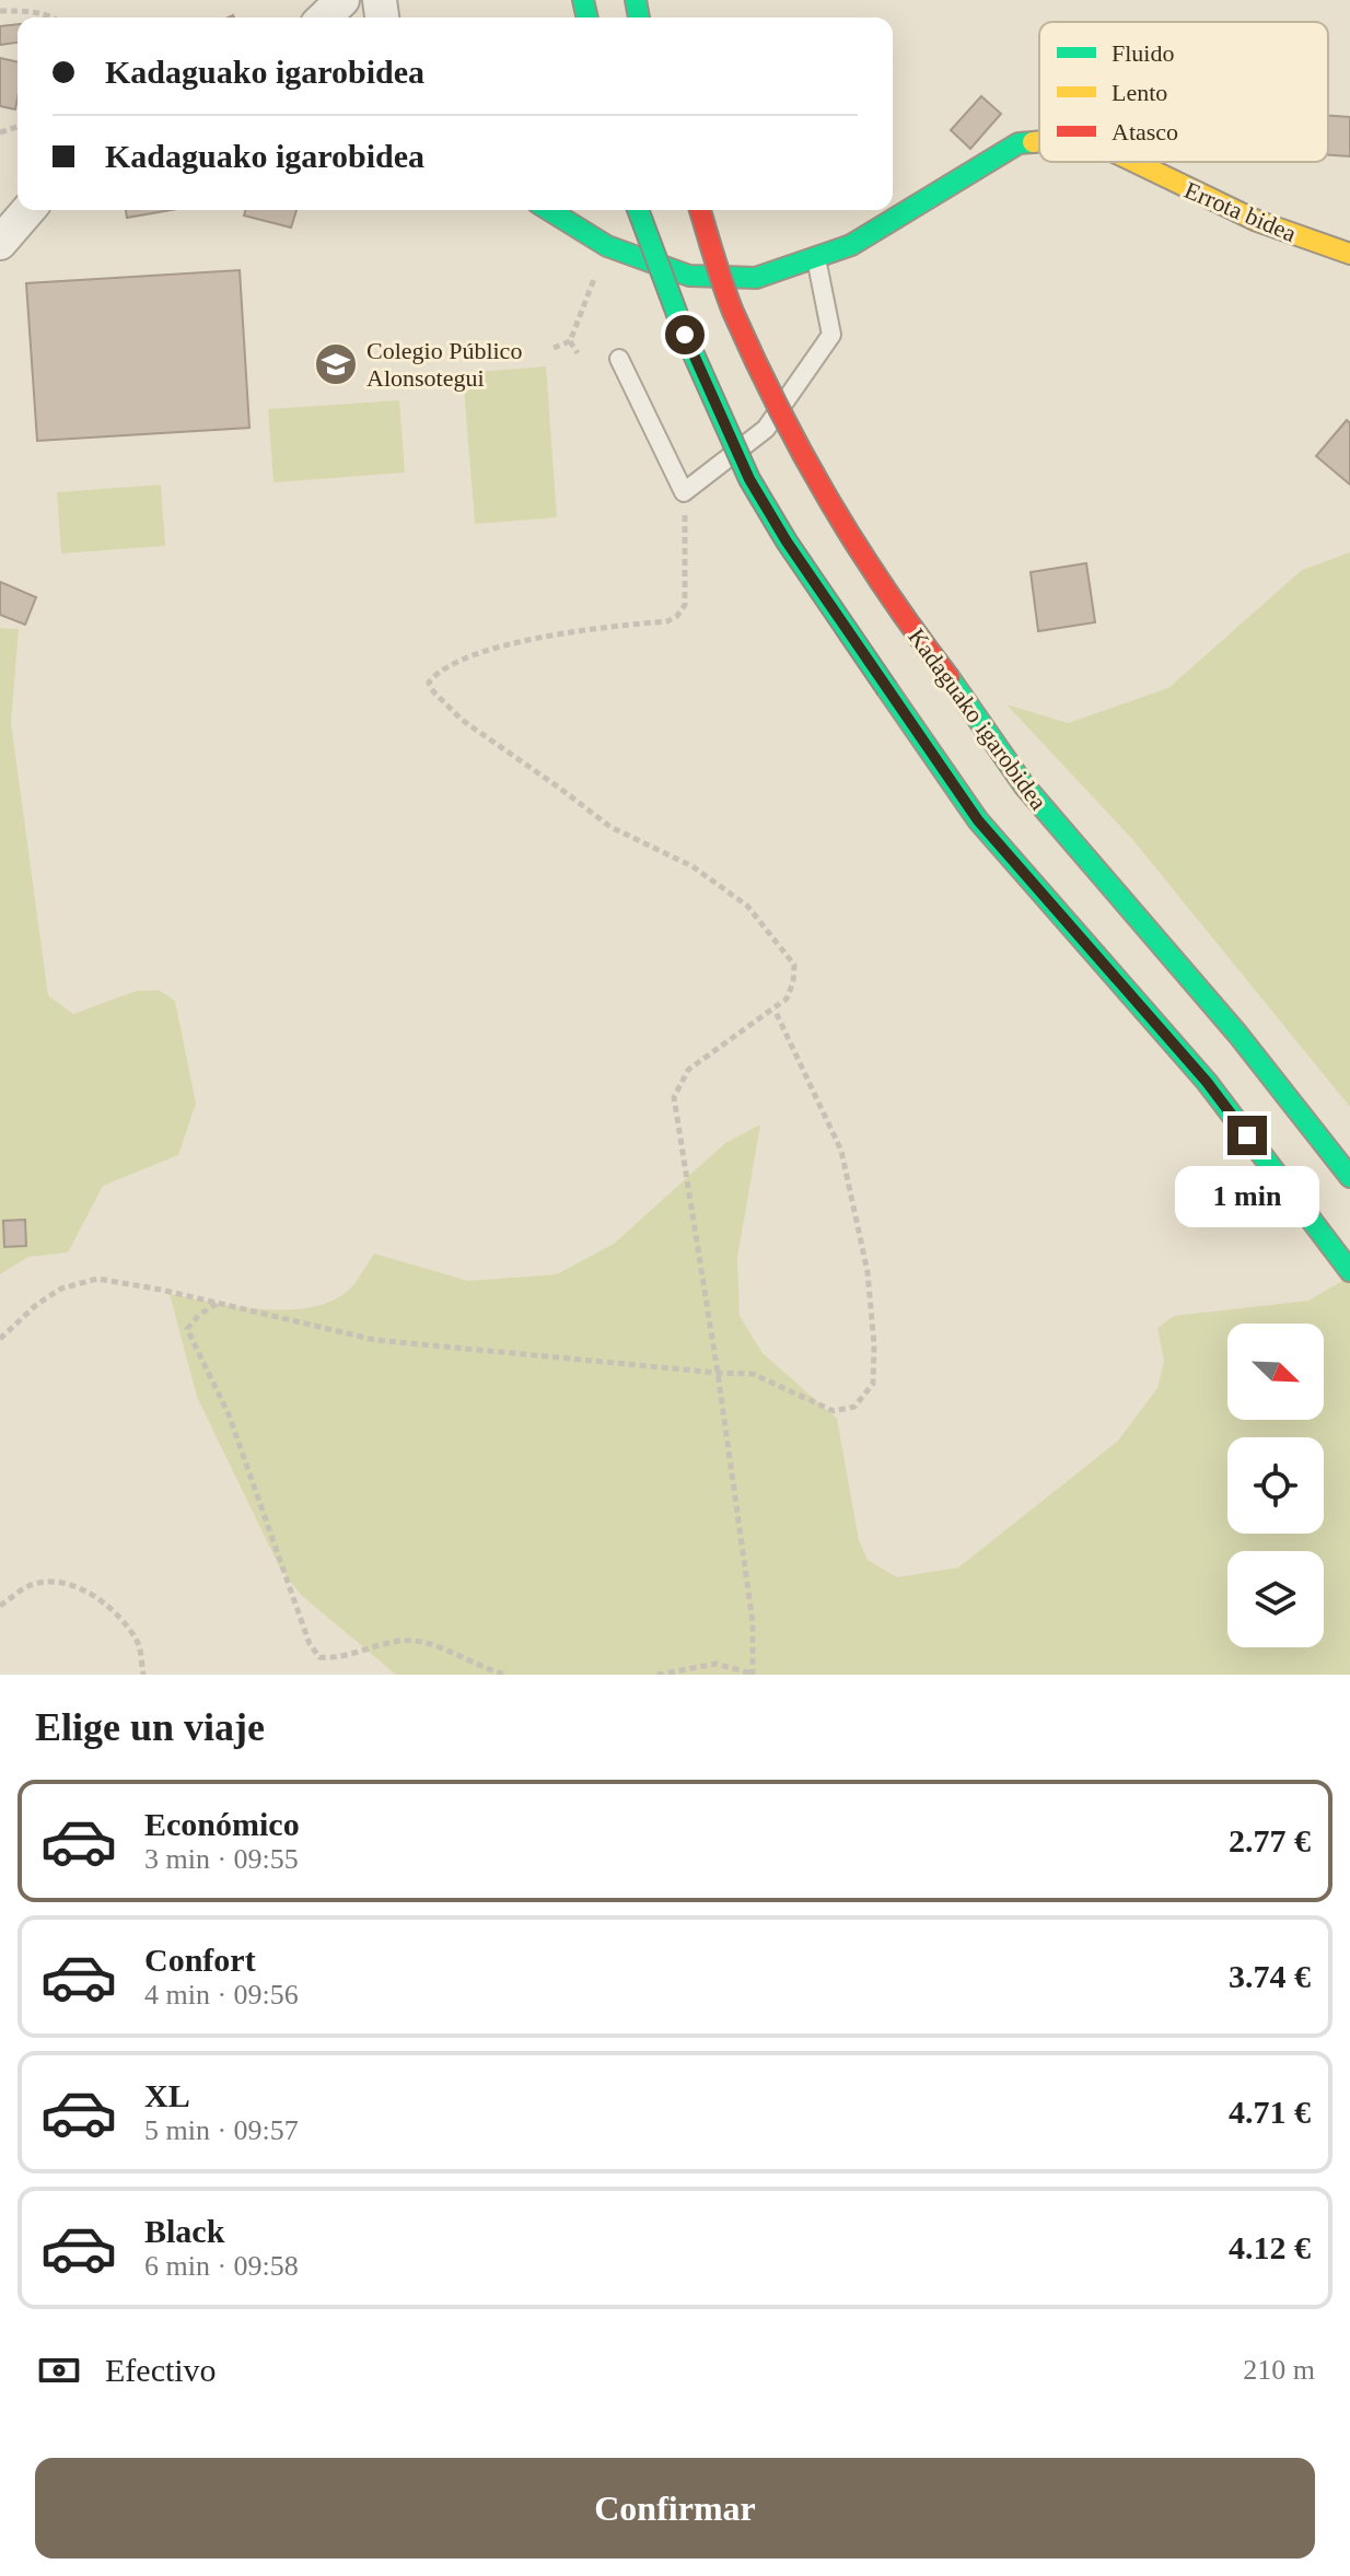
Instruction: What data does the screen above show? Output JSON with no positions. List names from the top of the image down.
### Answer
{
  "streets": {
    "main road": ["Errota bidea", "Kadaguako igarobidea"]
  },
  "places": {
    "school or university": ["Colegio Público Alonsotegui"]
  },
  "legend": ["Fluido", "Lento", "Atasco"],
  "north": "bottom right",
  "page": {
    "banner": ["Kadaguako igarobidea", "Kadaguako igarobidea"],
    "bubble": "1 min",
    "heading": "Elige un viaje",
    "list": [
      {
        "name": "Económico",
        "note": "3 min · 09:55",
        "value": "2.77 €"
      },
      {
        "name": "Confort",
        "note": "4 min · 09:56",
        "value": "3.74 €"
      },
      {
        "name": "XL",
        "note": "5 min · 09:57",
        "value": "4.71 €"
      },
      {
        "name": "Black",
        "note": "6 min · 09:58",
        "value": "4.12 €"
      }
    ],
    "pay": ["Efectivo", "210 m"],
    "buttons": "Confirmar"
  }
}
